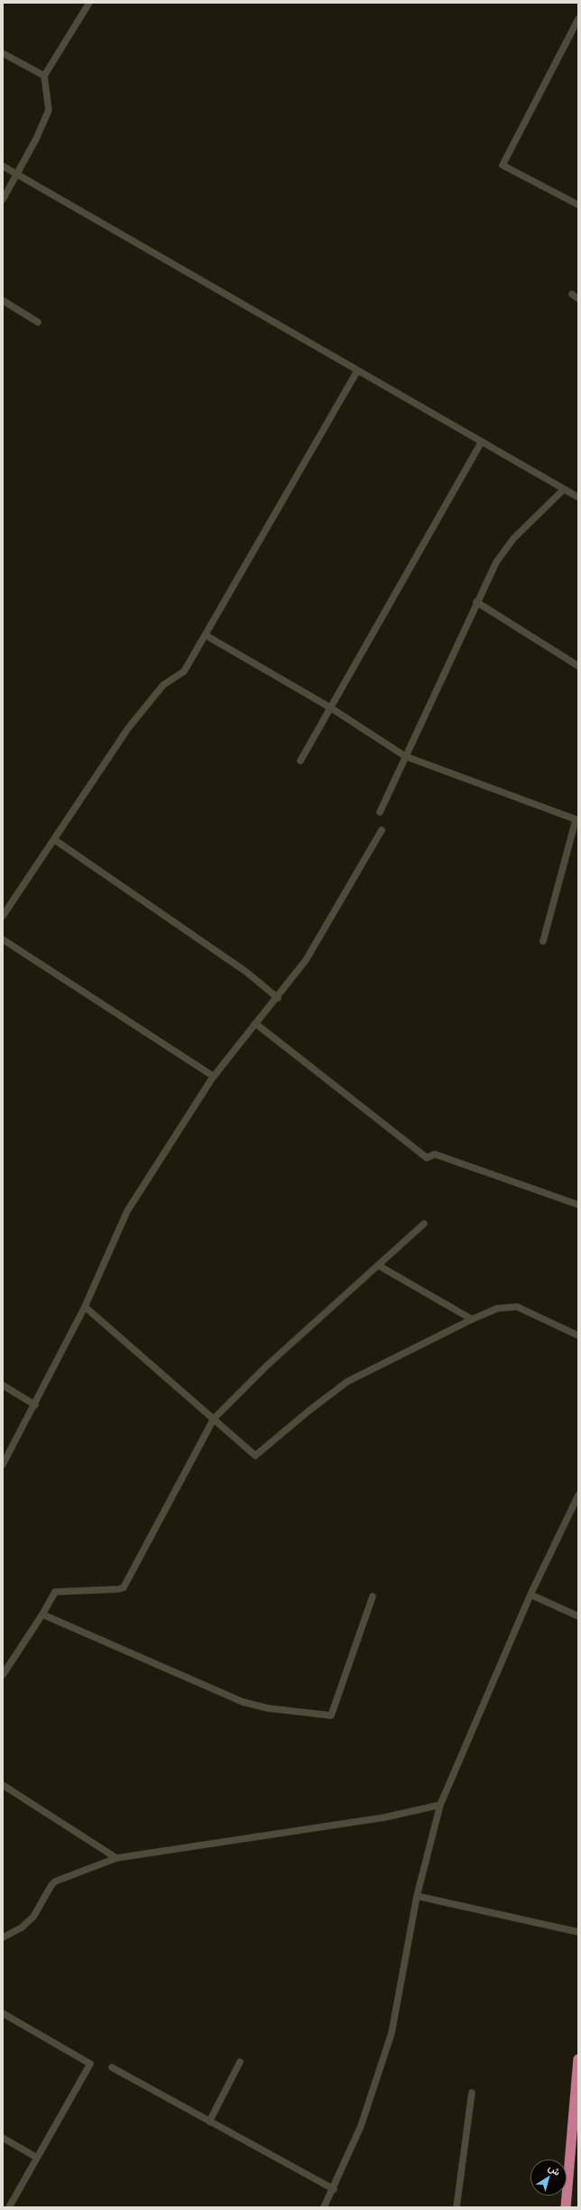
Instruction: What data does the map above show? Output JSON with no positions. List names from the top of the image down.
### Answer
{
  "north": "top right"
}
